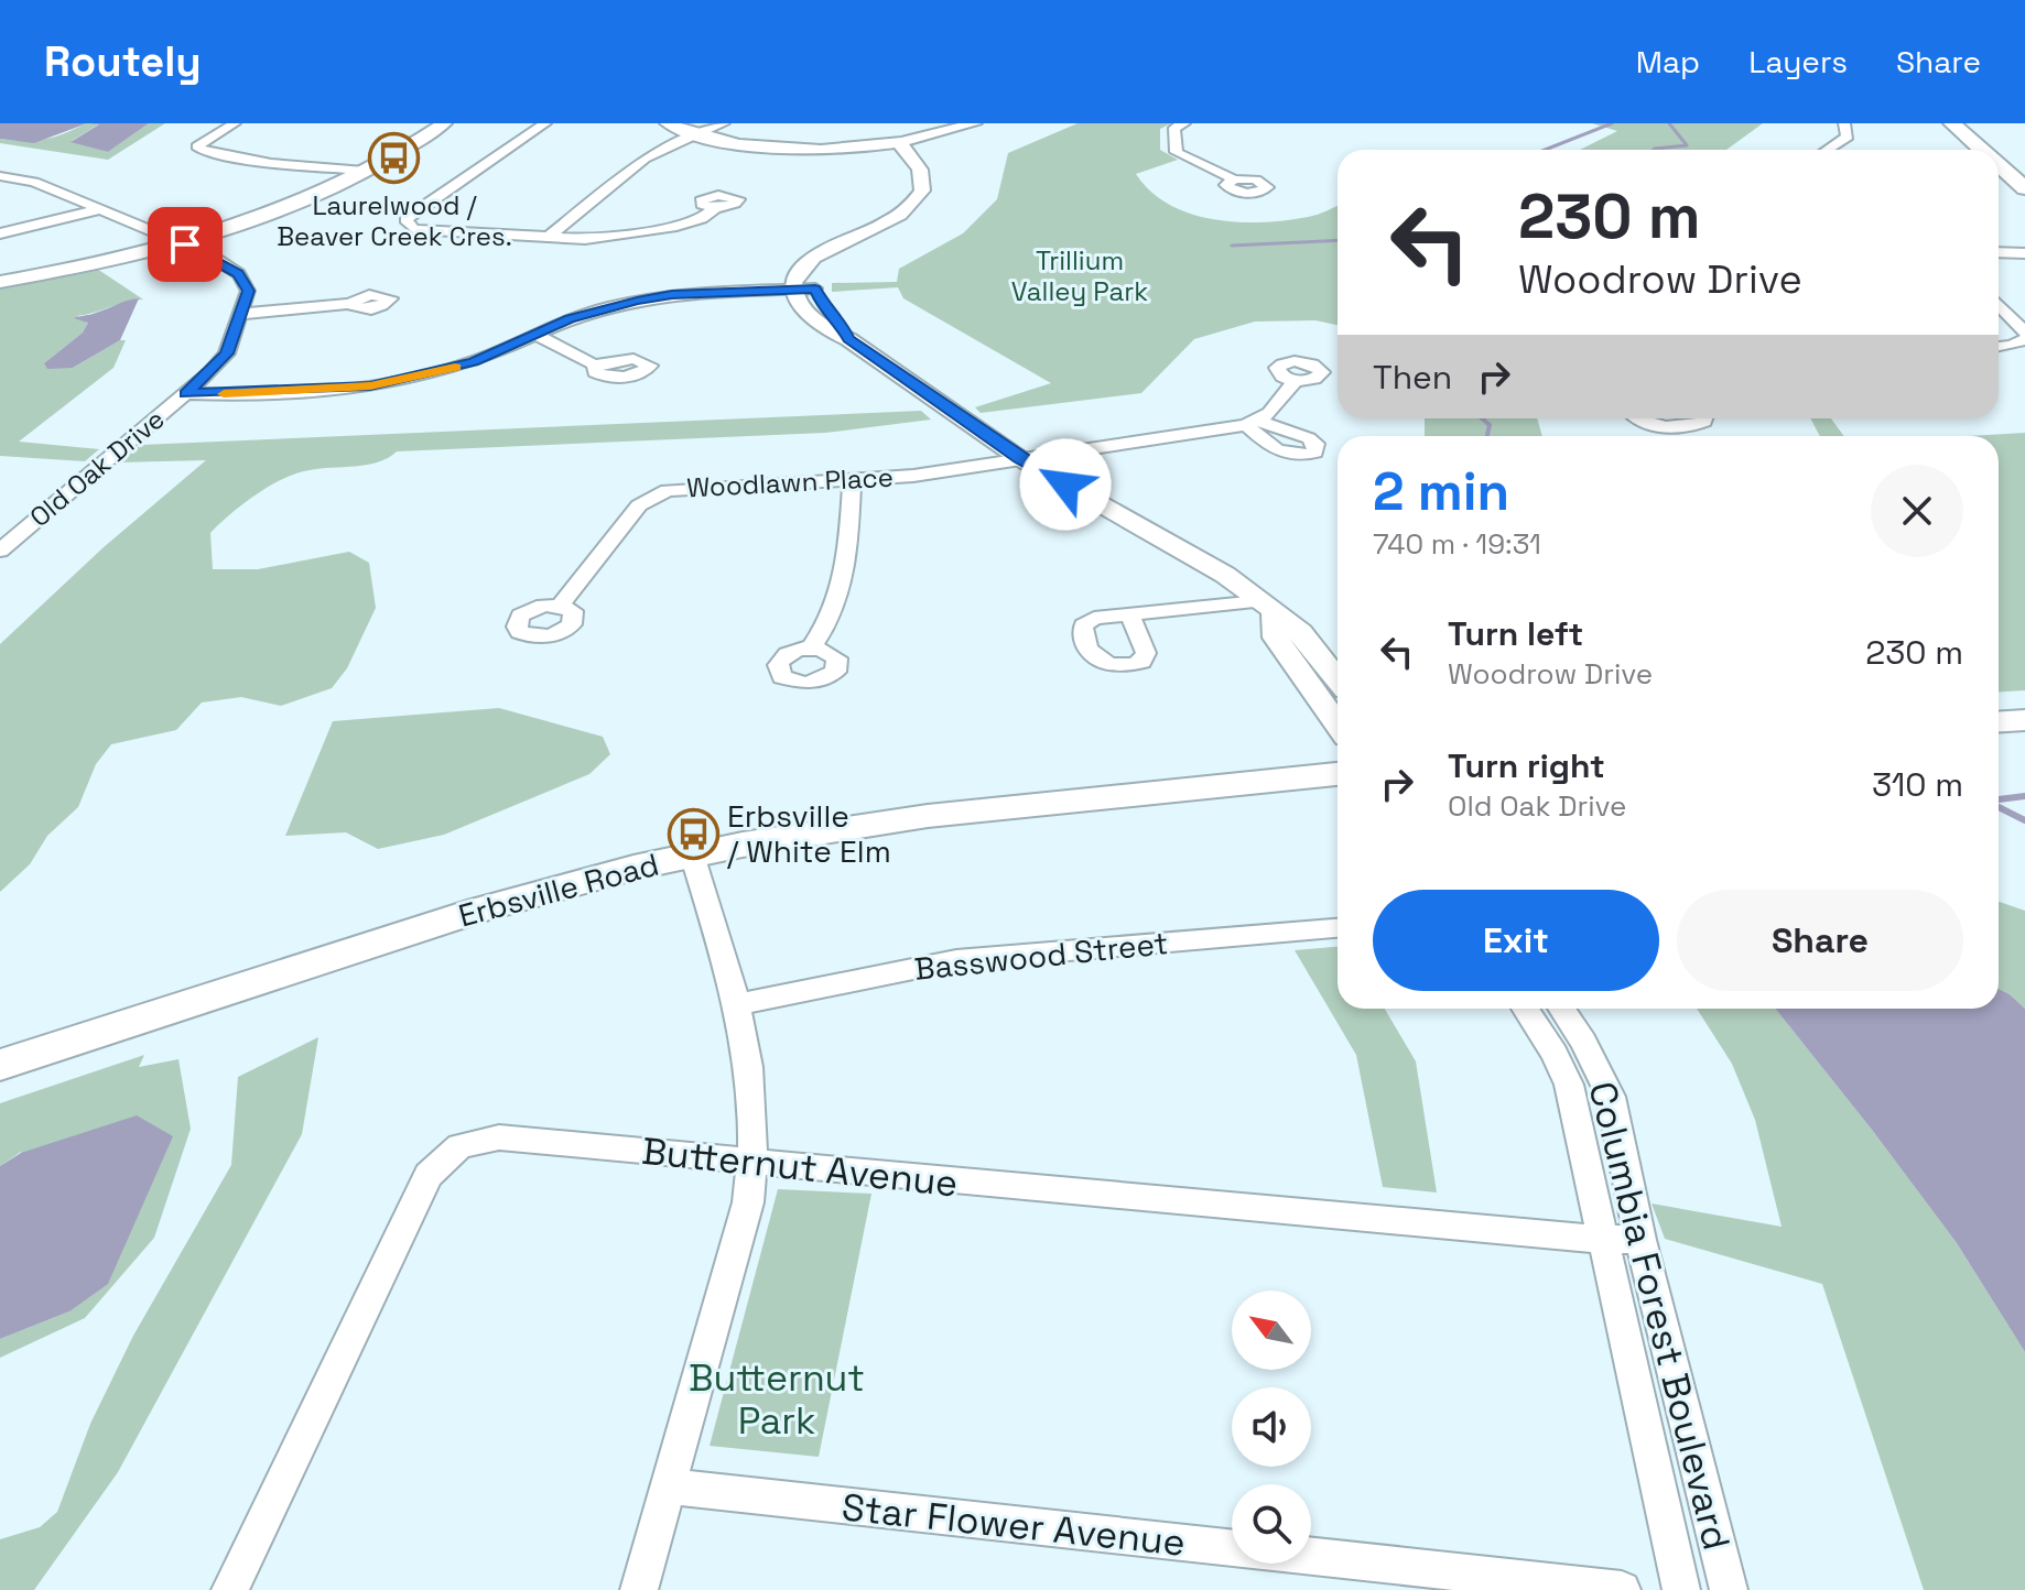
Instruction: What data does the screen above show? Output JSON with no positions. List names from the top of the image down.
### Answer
{
  "streets": {
    "main road": ["Erbsville Road"],
    "street": [
      "Old Oak Drive",
      "Woodlawn Place",
      "Basswood Street",
      "Butternut Avenue",
      "Columbia Forest Boulevard",
      "Star Flower Avenue"
    ]
  },
  "crossings": [
    ["Butternut Avenue", "Columbia Forest Boulevard"]
  ],
  "parks": ["Trillium Valley Park", "Butternut Park"],
  "places": {
    "bus stop": ["Laurelwood / Beaver Creek Cres.", "Erbsville / White Elm"]
  },
  "north": "top left",
  "page": {
    "header": "Routely",
    "nav": ["Map", "Layers", "Share"],
    "turn": ["230 m", "Woodrow Drive"],
    "then": "Then",
    "heading": ["2 min", "740 m · 19:31"],
    "list": [
      {
        "name": "Turn left",
        "note": "Woodrow Drive",
        "value": "230 m"
      },
      {
        "name": "Turn right",
        "note": "Old Oak Drive",
        "value": "310 m"
      }
    ],
    "buttons": ["Exit", "Share"]
  }
}
